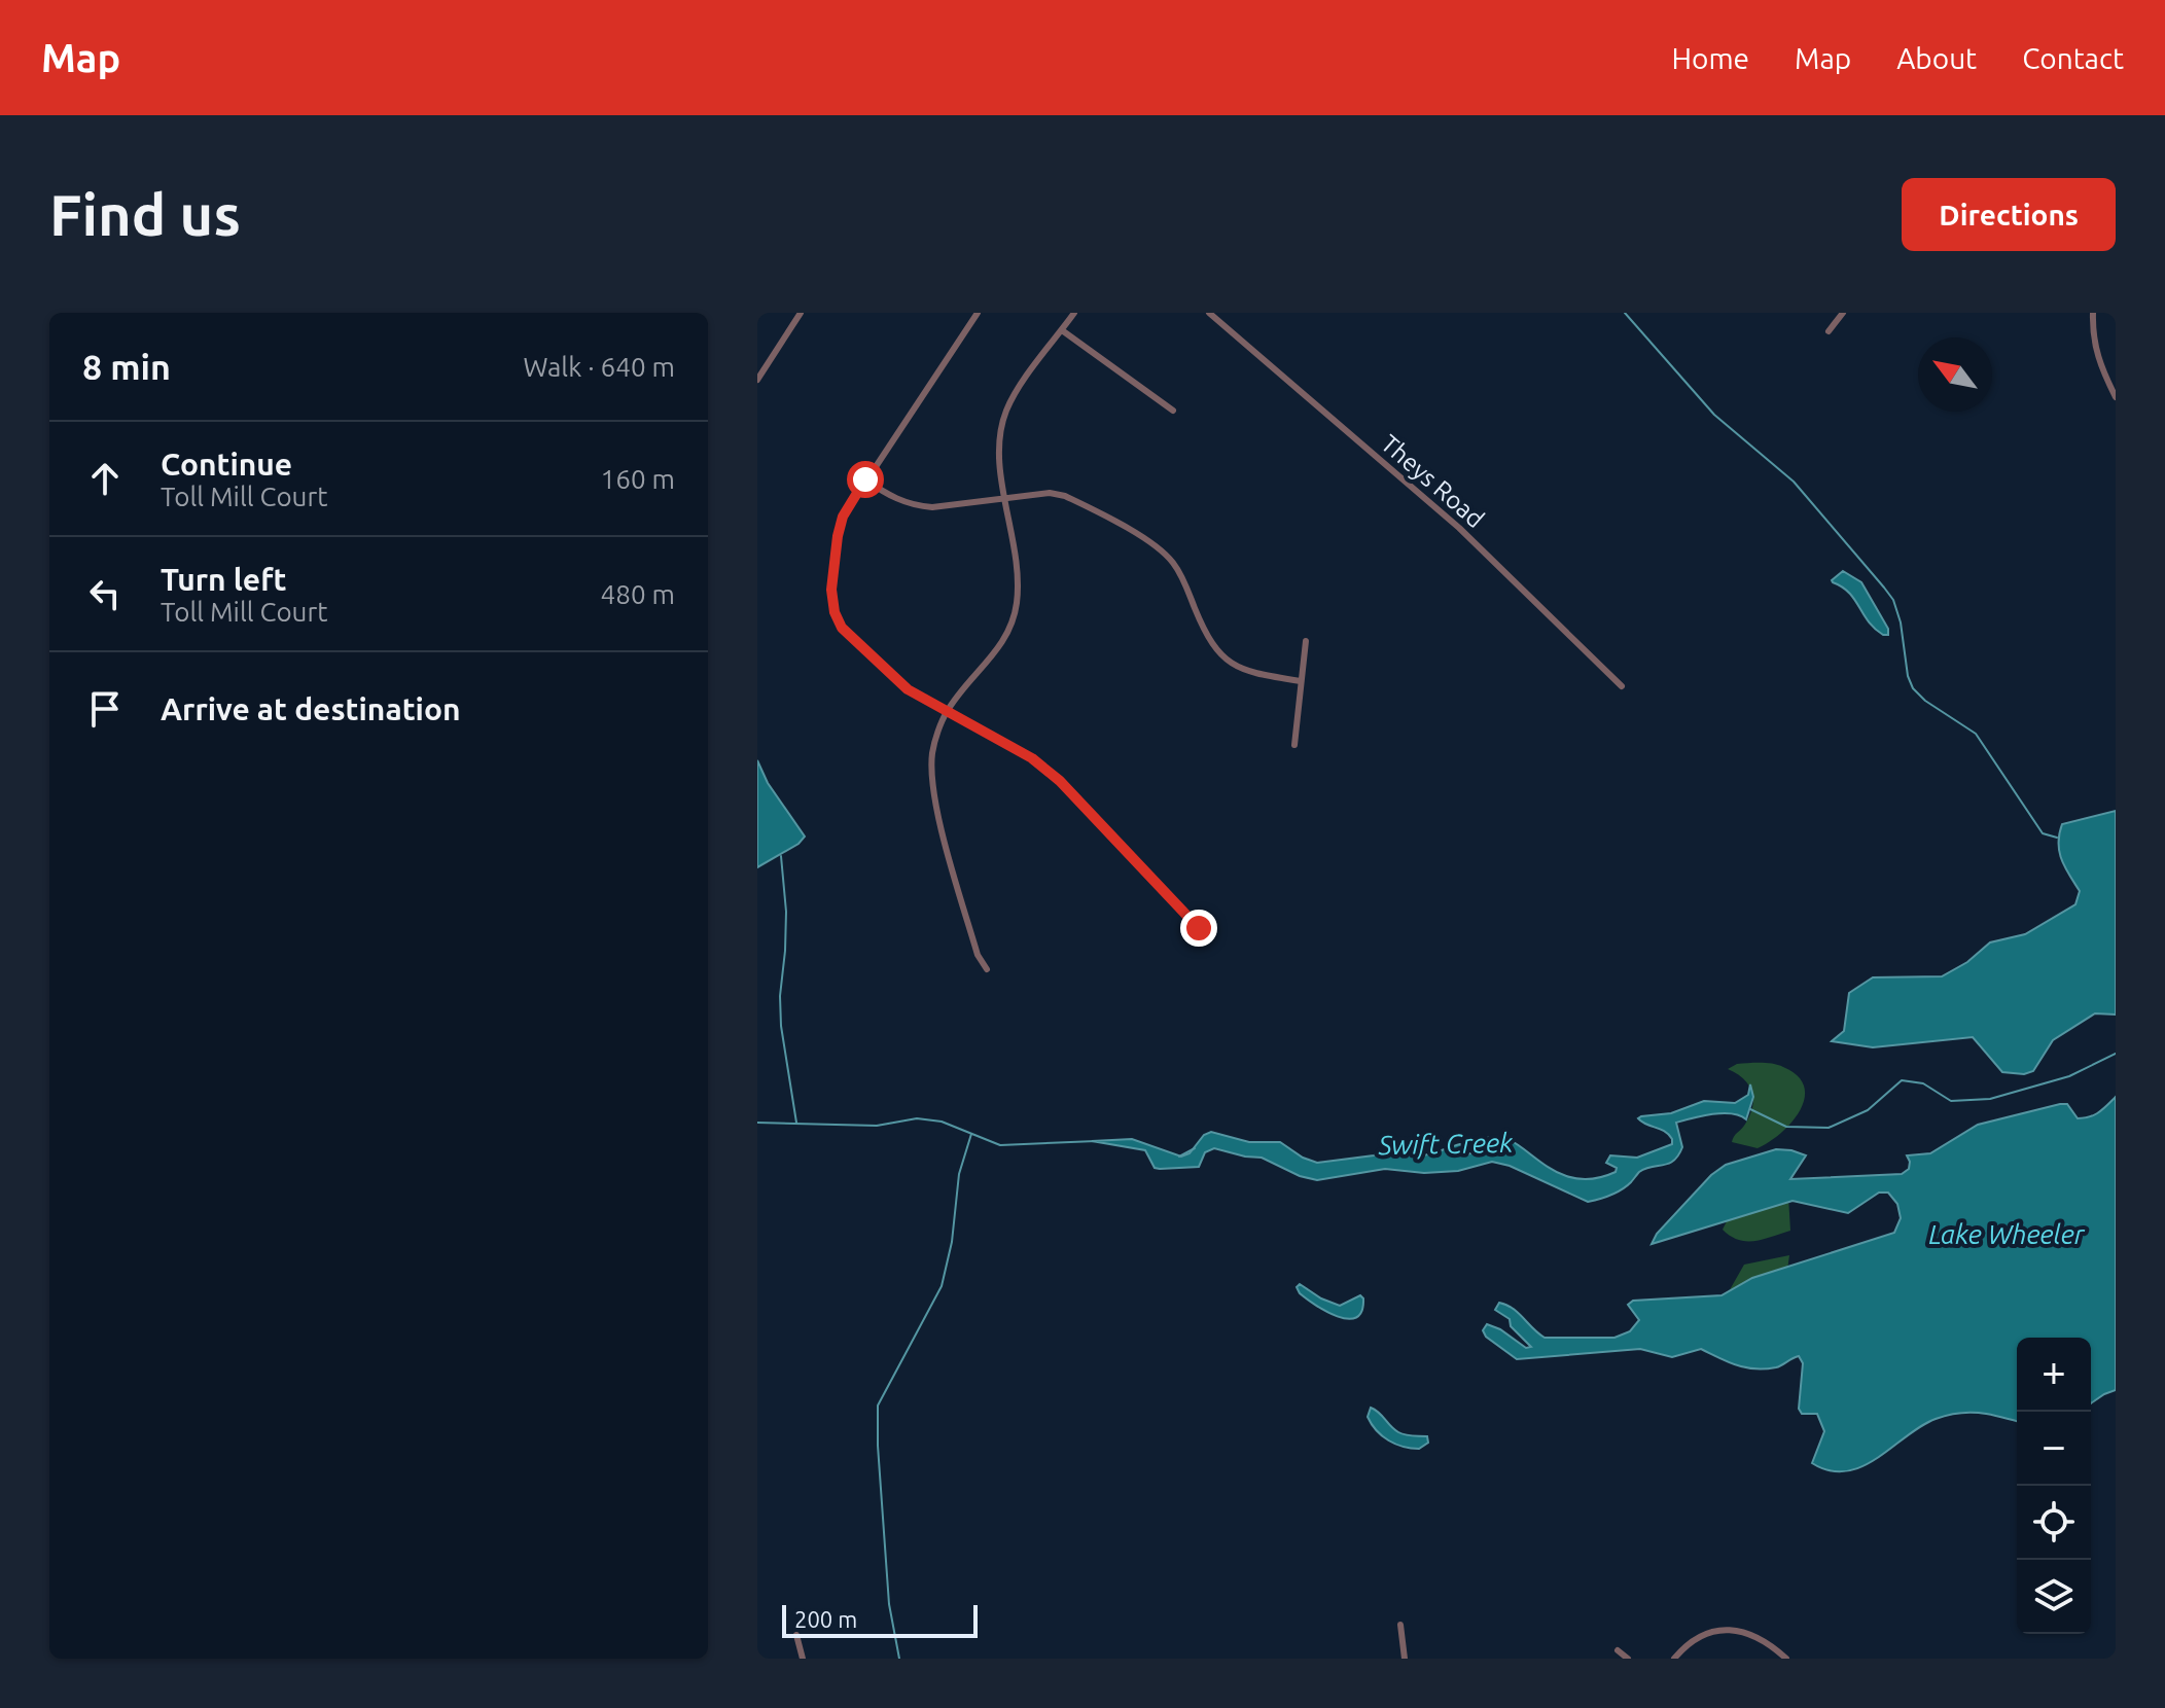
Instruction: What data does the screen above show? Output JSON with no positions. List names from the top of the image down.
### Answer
{
  "streets": {
    "street": ["Theys Road"]
  },
  "water": ["Swift Creek", "Lake Wheeler"],
  "scale_bar": "200 m",
  "north": "top left",
  "page": {
    "header": "Map",
    "nav": [
      "Home",
      "Map",
      "About",
      "Contact"
    ],
    "buttons": "Directions",
    "title": "Find us",
    "heading": ["8 min", "Walk · 640 m"],
    "list": [
      ["Continue", "Toll Mill Court", "160 m"],
      ["Turn left", "Toll Mill Court", "480 m"],
      "Arrive at destination"
    ],
    "map_buttons": ["+", "−"],
    "scale": "200 m"
  }
}
